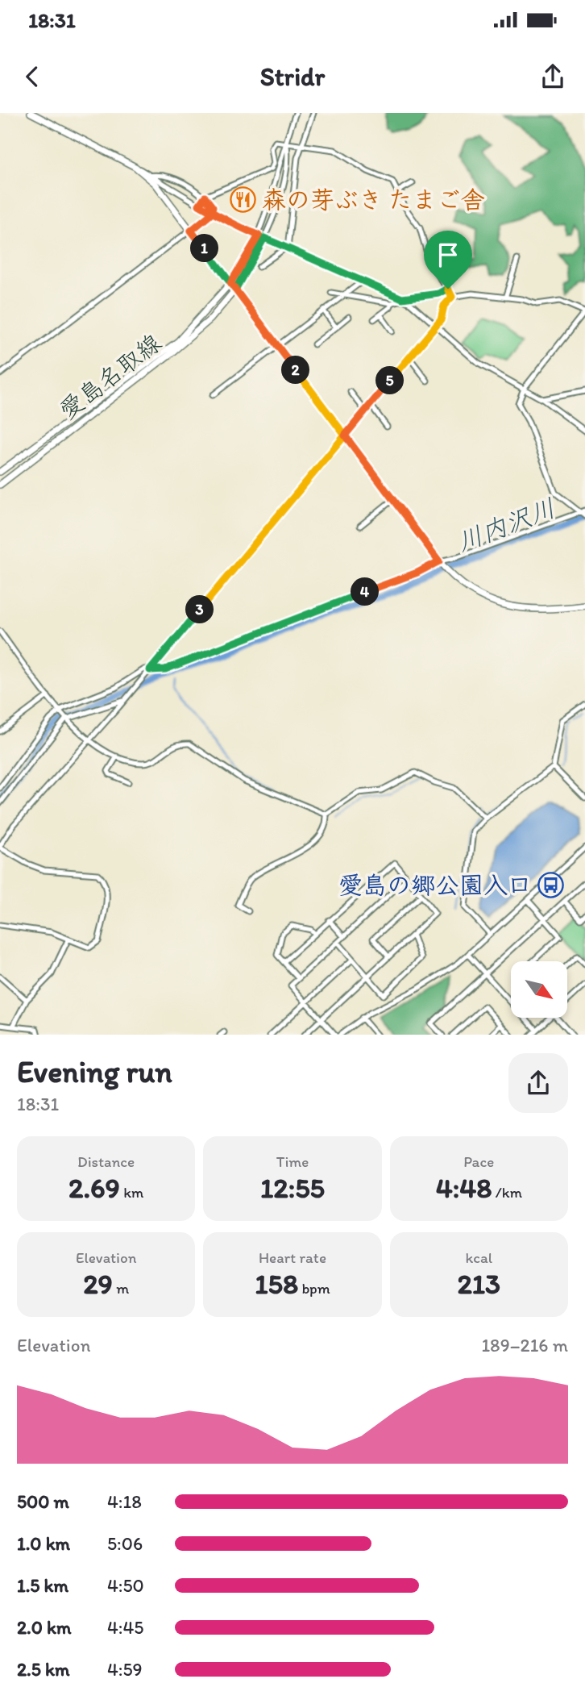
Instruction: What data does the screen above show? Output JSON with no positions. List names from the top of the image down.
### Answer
{
  "streets": {
    "main road": ["愛島名取線"]
  },
  "water": ["川内沢川"],
  "places": {
    "restaurant": ["森の芽ぶき たまご舎"],
    "bus stop": ["愛島の郷公園入口"]
  },
  "north": "bottom right",
  "page": {
    "status": "18:31",
    "header": "Stridr",
    "pins": [
      "1",
      "2",
      "5",
      "4",
      "3"
    ],
    "heading": ["Evening run", "18:31"],
    "stats": [
      ["Distance", "2.69 km"],
      ["Time", "12:55"],
      ["Pace", "4:48 /km"],
      ["Elevation", "29 m"],
      ["Heart rate", "158 bpm"],
      ["kcal", "213"]
    ],
    "chart": ["Elevation", "189–216 m"],
    "list": [
      {
        "name": "500 m",
        "note": "4:18"
      },
      {
        "name": "1.0 km",
        "note": "5:06"
      },
      {
        "name": "1.5 km",
        "note": "4:50"
      },
      {
        "name": "2.0 km",
        "note": "4:45"
      },
      {
        "name": "2.5 km",
        "note": "4:59"
      }
    ]
  }
}
